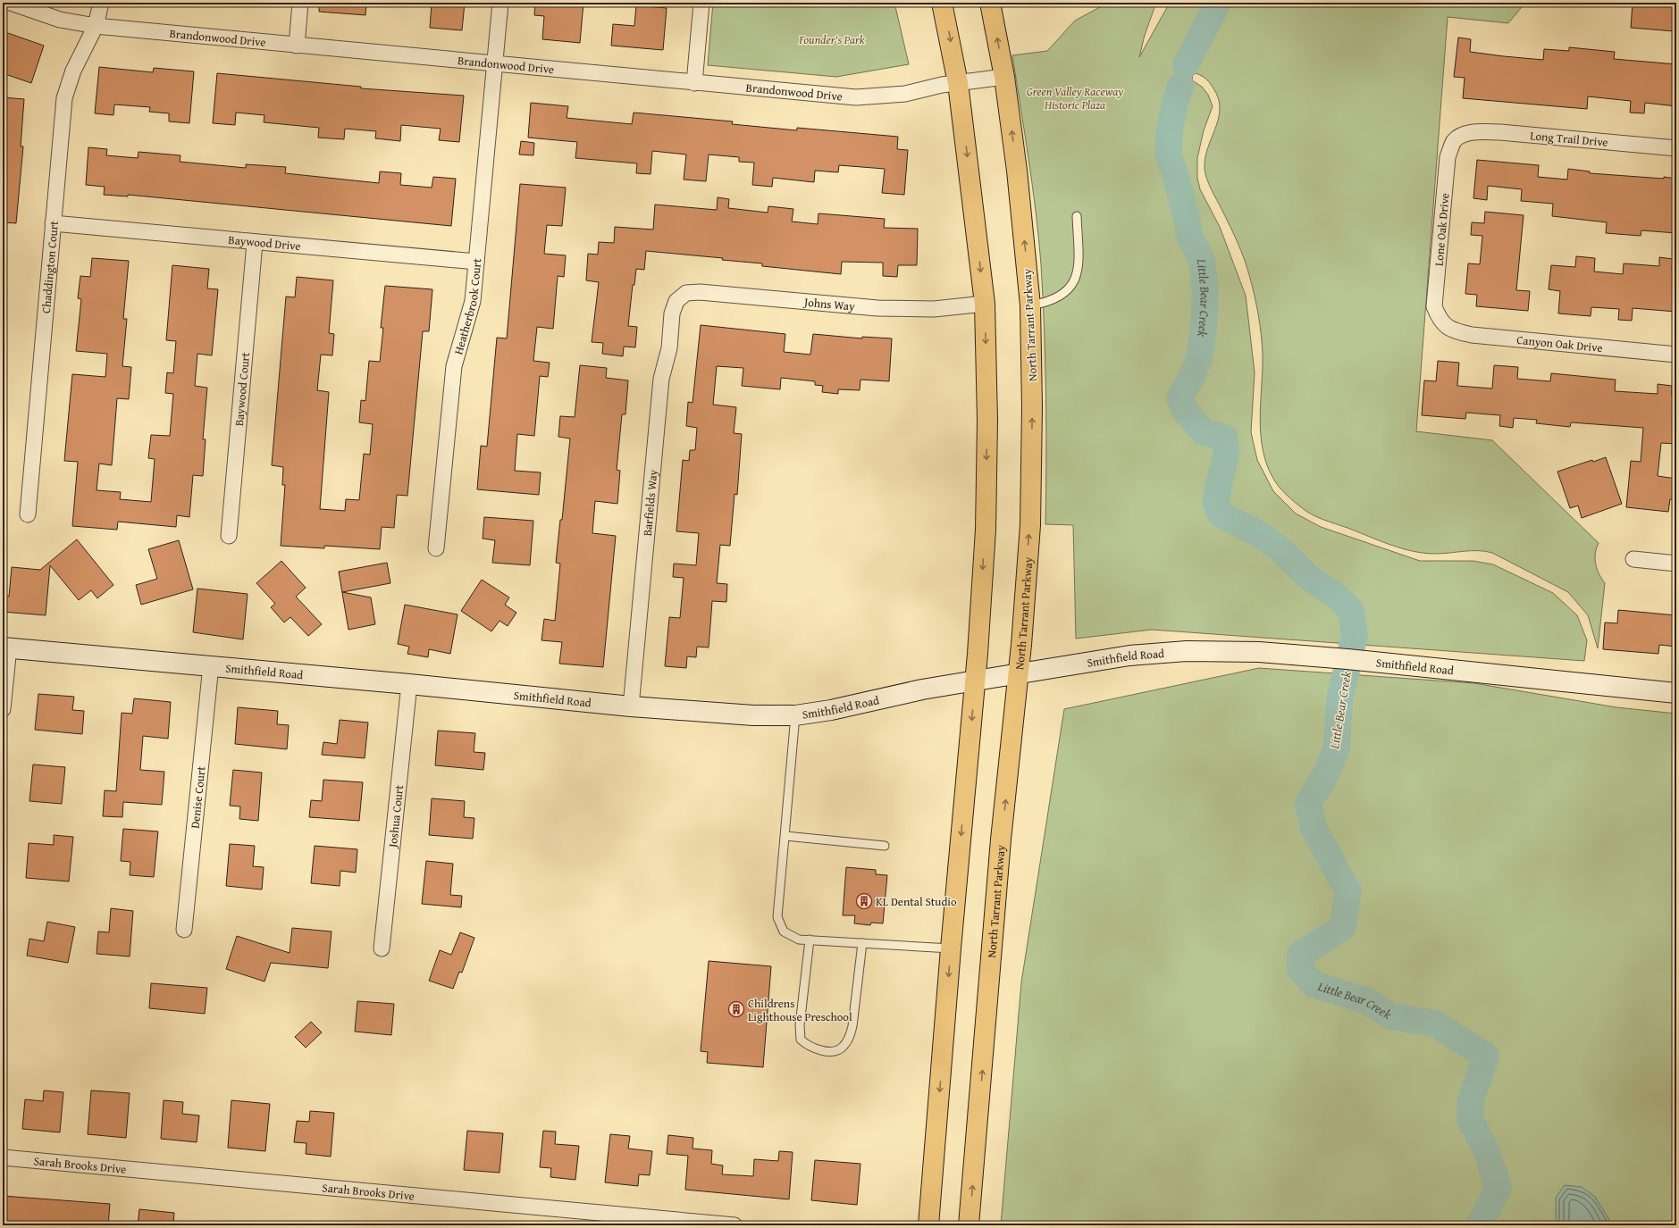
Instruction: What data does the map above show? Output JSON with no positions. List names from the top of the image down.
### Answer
{
  "streets": {
    "main road": ["North Tarrant Parkway", "Smithfield Road"],
    "street": [
      "Brandonwood Drive",
      "Long Trail Drive",
      "Lone Oak Drive",
      "Baywood Drive",
      "Chaddington Court",
      "Johns Way",
      "Heatherbrook Court",
      "Canyon Oak Drive",
      "Baywood Court",
      "Barfields Way",
      "Denise Court",
      "Joshua Court",
      "Sarah Brooks Drive"
    ]
  },
  "crossings": [
    ["Brandonwood Drive", "Chaddington Court"],
    ["Brandonwood Drive", "Heatherbrook Court"],
    ["Brandonwood Drive", "North Tarrant Parkway"],
    ["Long Trail Drive", "Lone Oak Drive"],
    ["Lone Oak Drive", "Canyon Oak Drive"],
    ["Baywood Drive", "Chaddington Court"],
    ["Baywood Drive", "Heatherbrook Court"],
    ["Baywood Drive", "Baywood Court"],
    ["Johns Way", "Barfields Way"],
    ["North Tarrant Parkway", "Smithfield Road"],
    ["Barfields Way", "Smithfield Road"],
    ["Smithfield Road", "Denise Court"],
    ["Smithfield Road", "Joshua Court"]
  ],
  "water": ["Little Bear Creek"],
  "parks": ["Founder's Park", "Green Valley Raceway Historic Plaza"],
  "places": {
    "building": ["KL Dental Studio", "Childrens Lighthouse Preschool"]
  }
}
